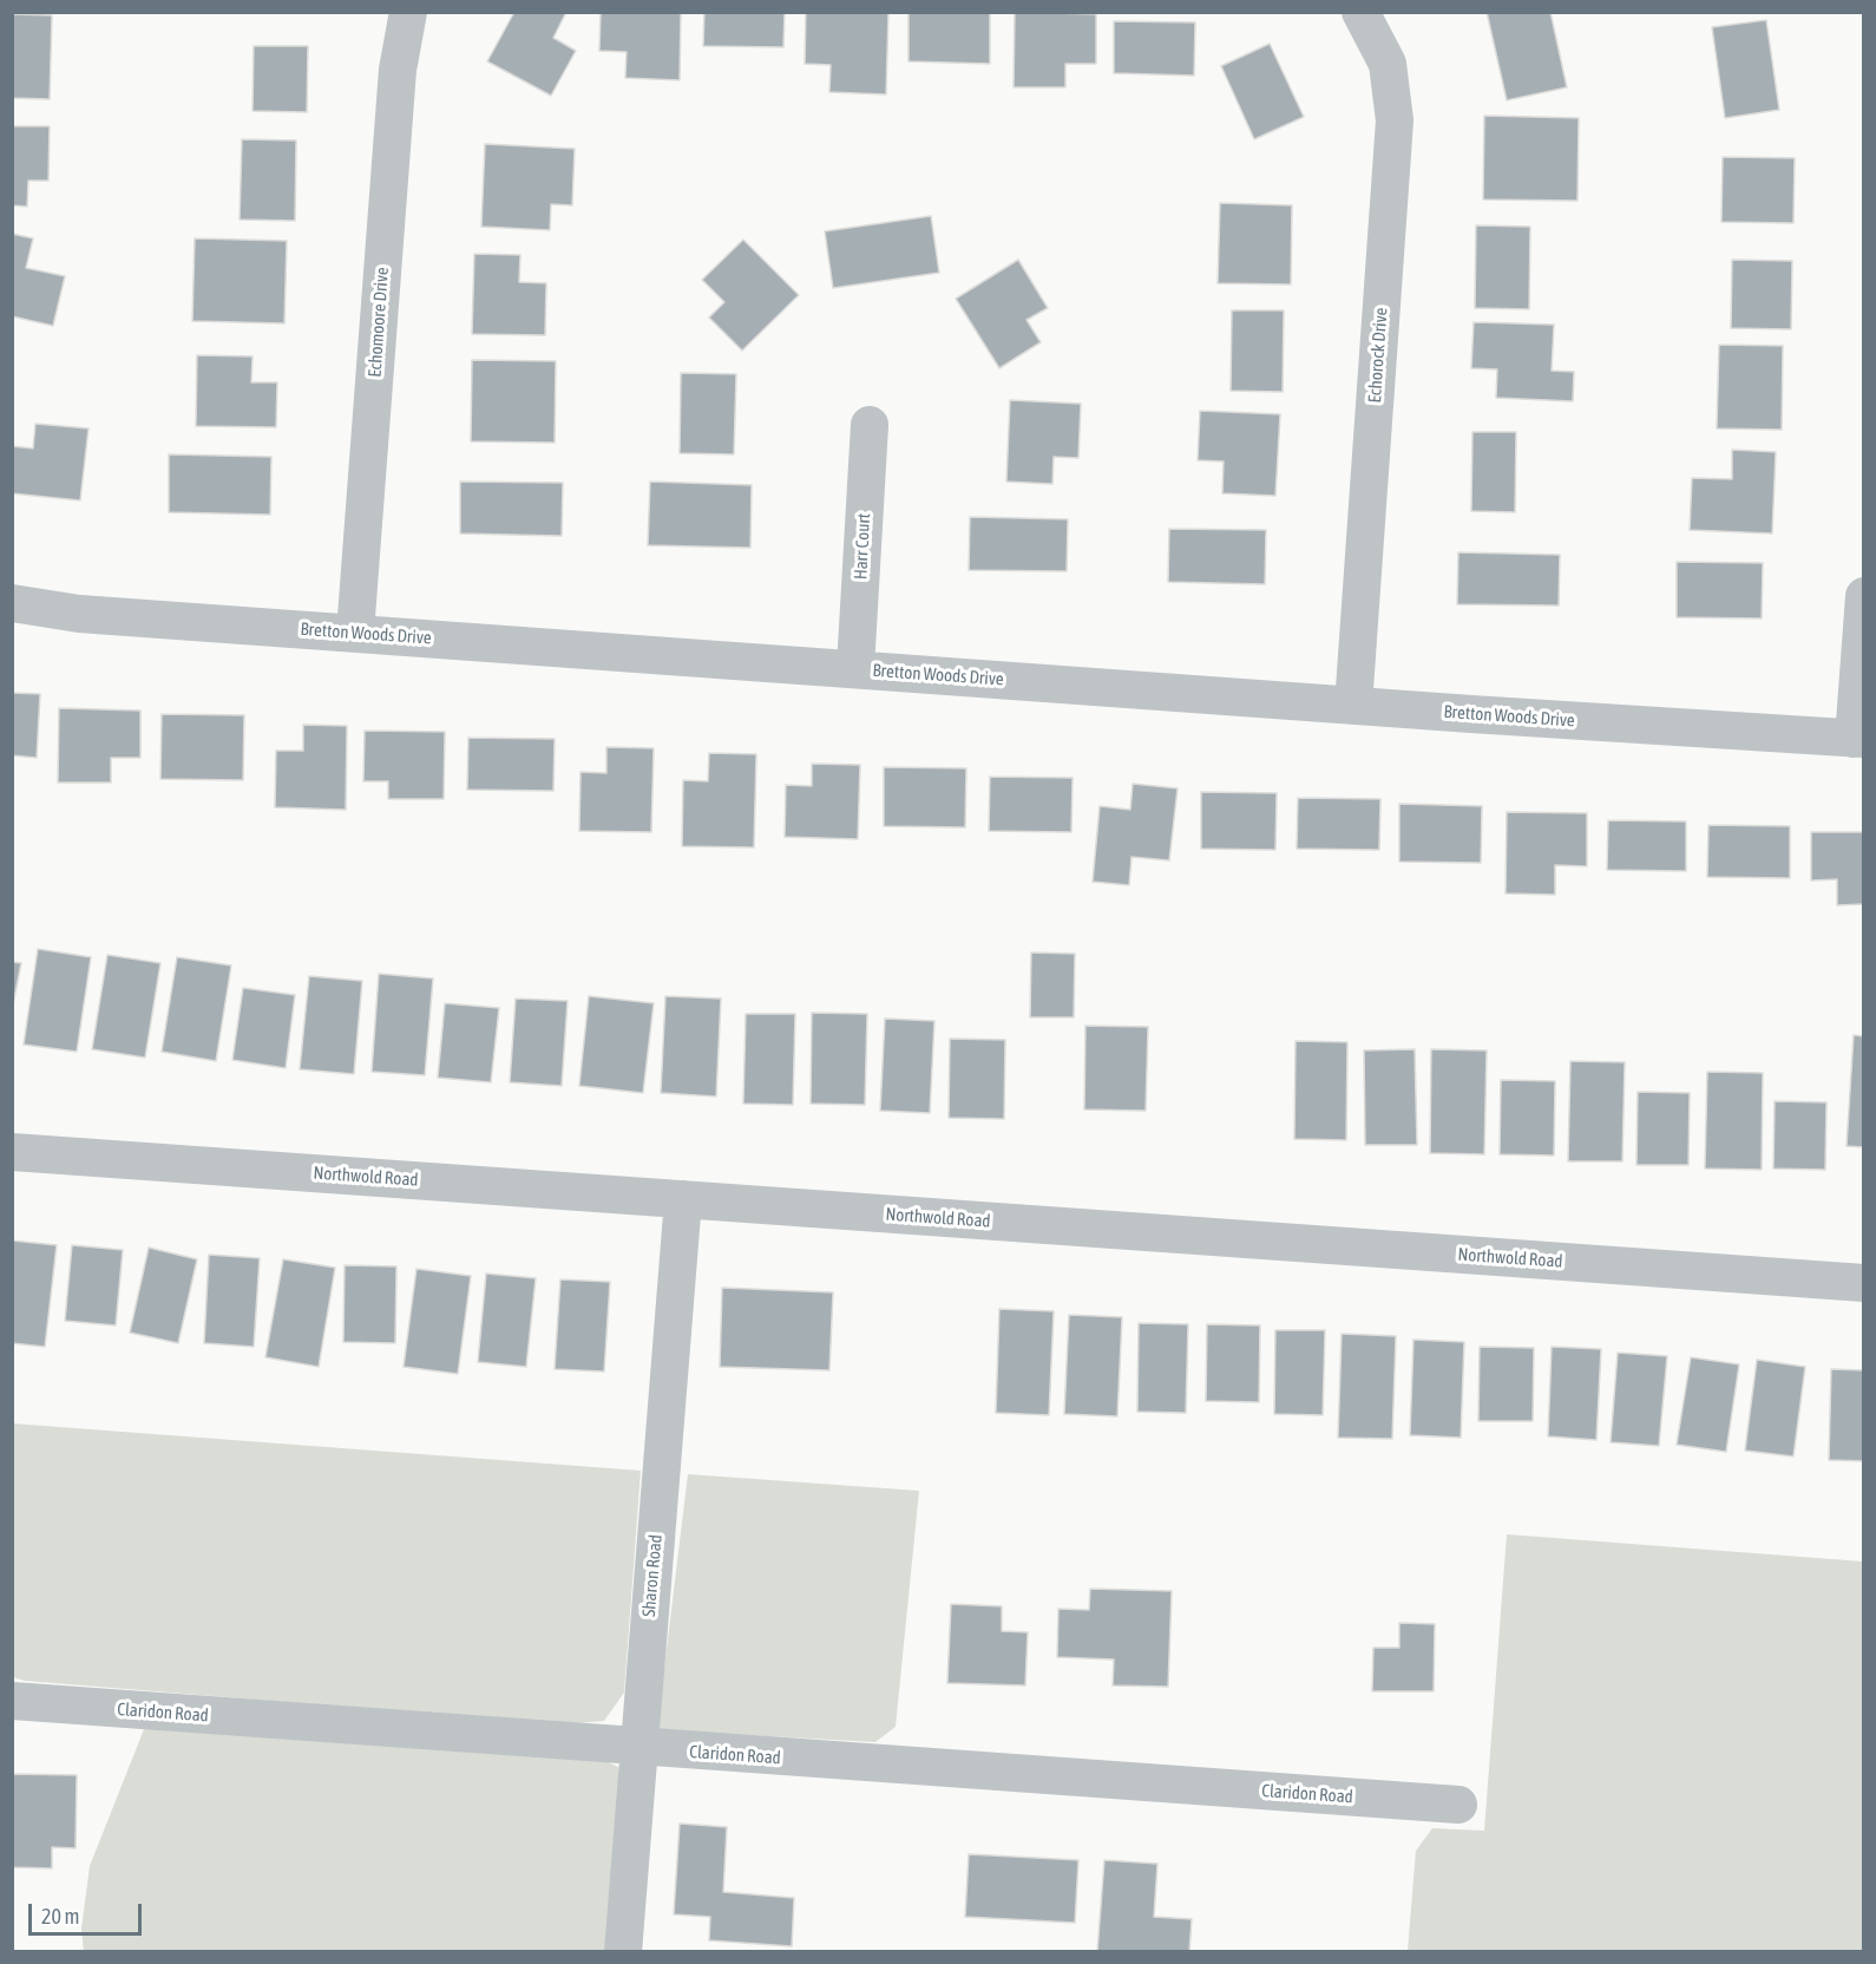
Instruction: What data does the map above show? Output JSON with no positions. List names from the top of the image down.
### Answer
{
  "streets": {
    "street": [
      "Echomoore Drive",
      "Echorock Drive",
      "Harr Court",
      "Bretton Woods Drive",
      "Northwold Road",
      "Sharon Road",
      "Claridon Road"
    ]
  },
  "crossings": [
    ["Echomoore Drive", "Bretton Woods Drive"],
    ["Echorock Drive", "Bretton Woods Drive"],
    ["Harr Court", "Bretton Woods Drive"],
    ["Northwold Road", "Sharon Road"],
    ["Sharon Road", "Claridon Road"]
  ],
  "scale_bar": "20 m"
}
